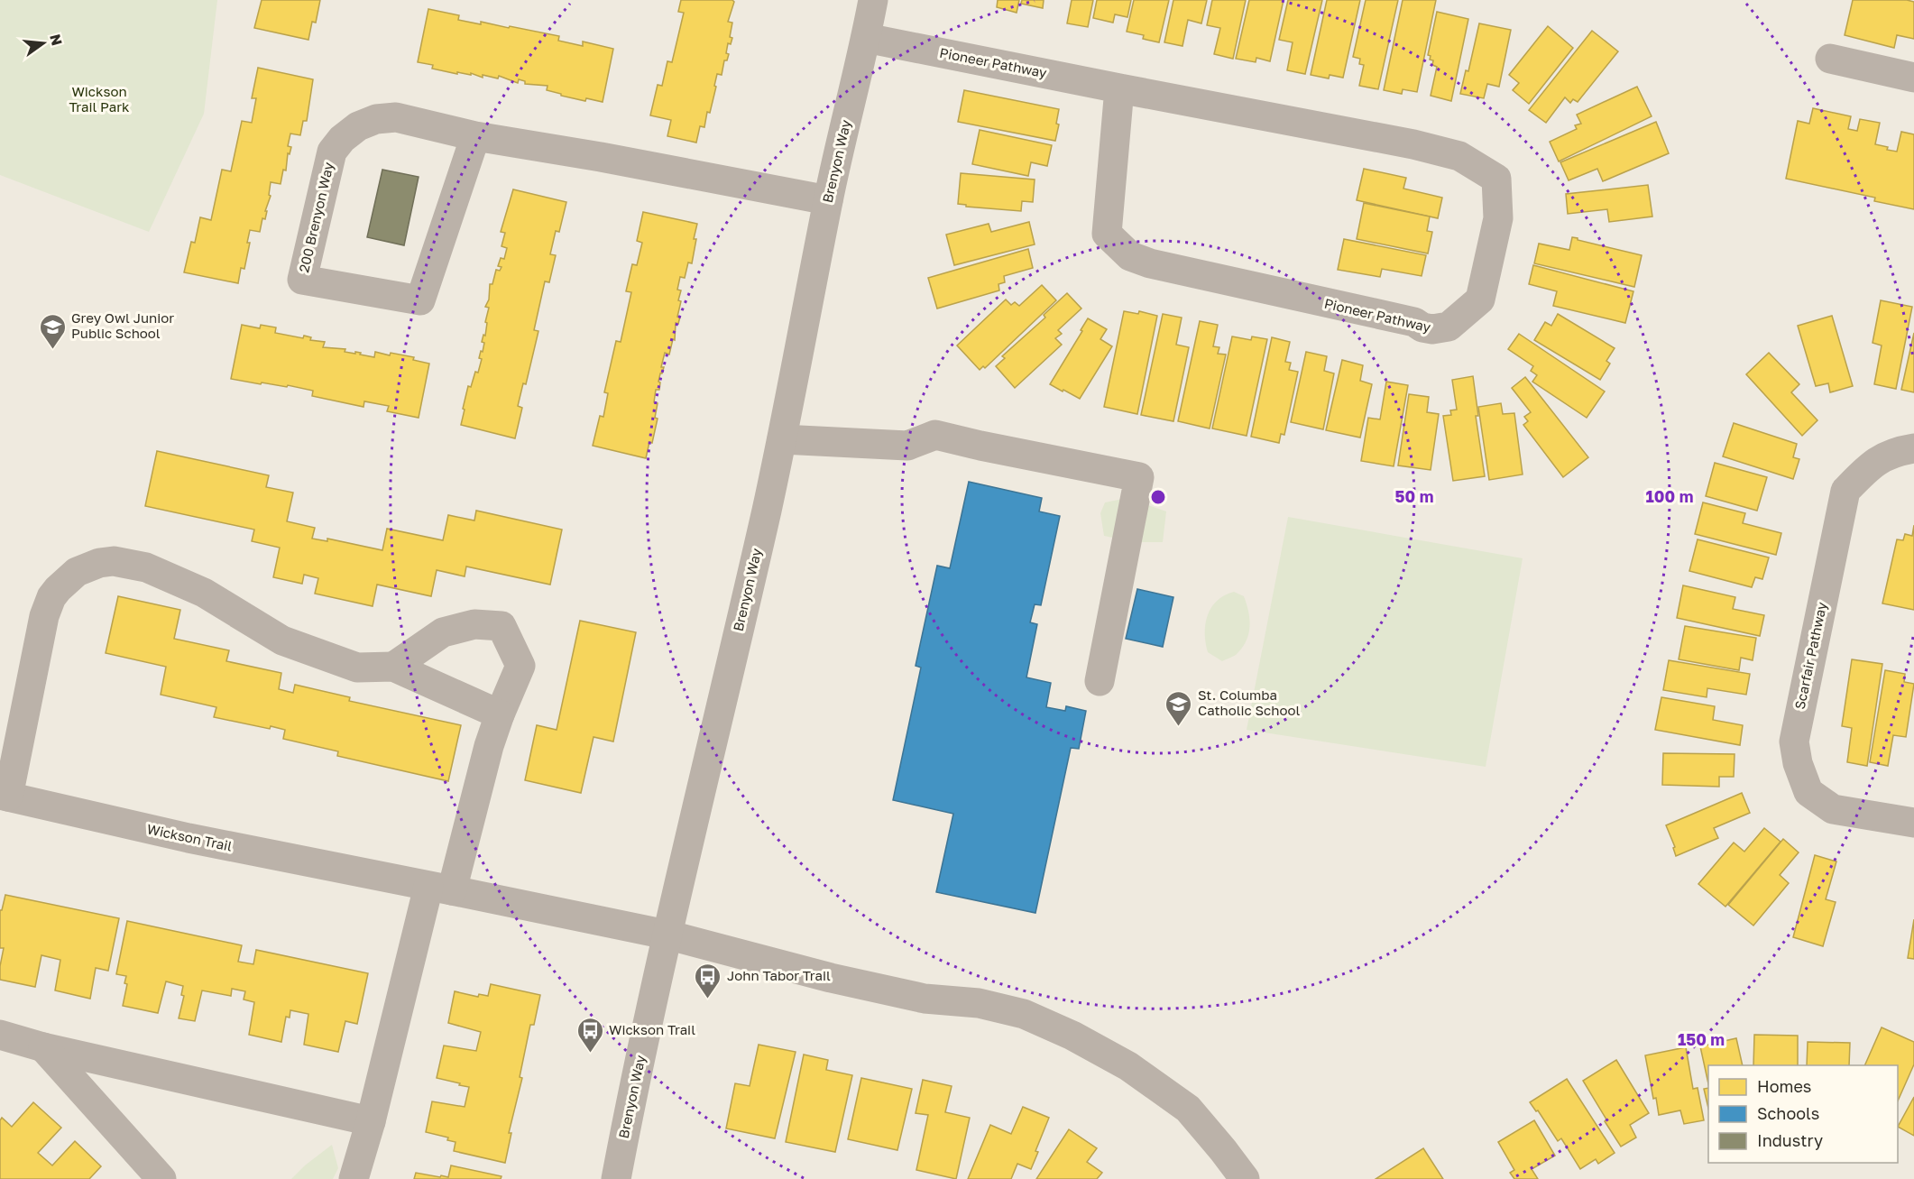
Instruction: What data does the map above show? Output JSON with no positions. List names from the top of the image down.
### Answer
{
  "streets": {
    "street": [
      "Pioneer Pathway",
      "Brenyon Way",
      "200 Brenyon Way",
      "Scarfair Pathway",
      "Wickson Trail"
    ]
  },
  "crossings": [
    ["Pioneer Pathway", "Brenyon Way"],
    ["Brenyon Way", "200 Brenyon Way"],
    ["Brenyon Way", "Wickson Trail"]
  ],
  "parks": ["Wickson Trail Park"],
  "places": {
    "school or university": ["Grey Owl Junior Public School", "St. Columba Catholic School"],
    "bus stop": ["John Tabor Trail", "Wickson Trail"]
  },
  "legend": ["Homes", "Schools", "Industry"],
  "north": "right",
  "rings": ["50 m", "100 m", "150 m"]
}
